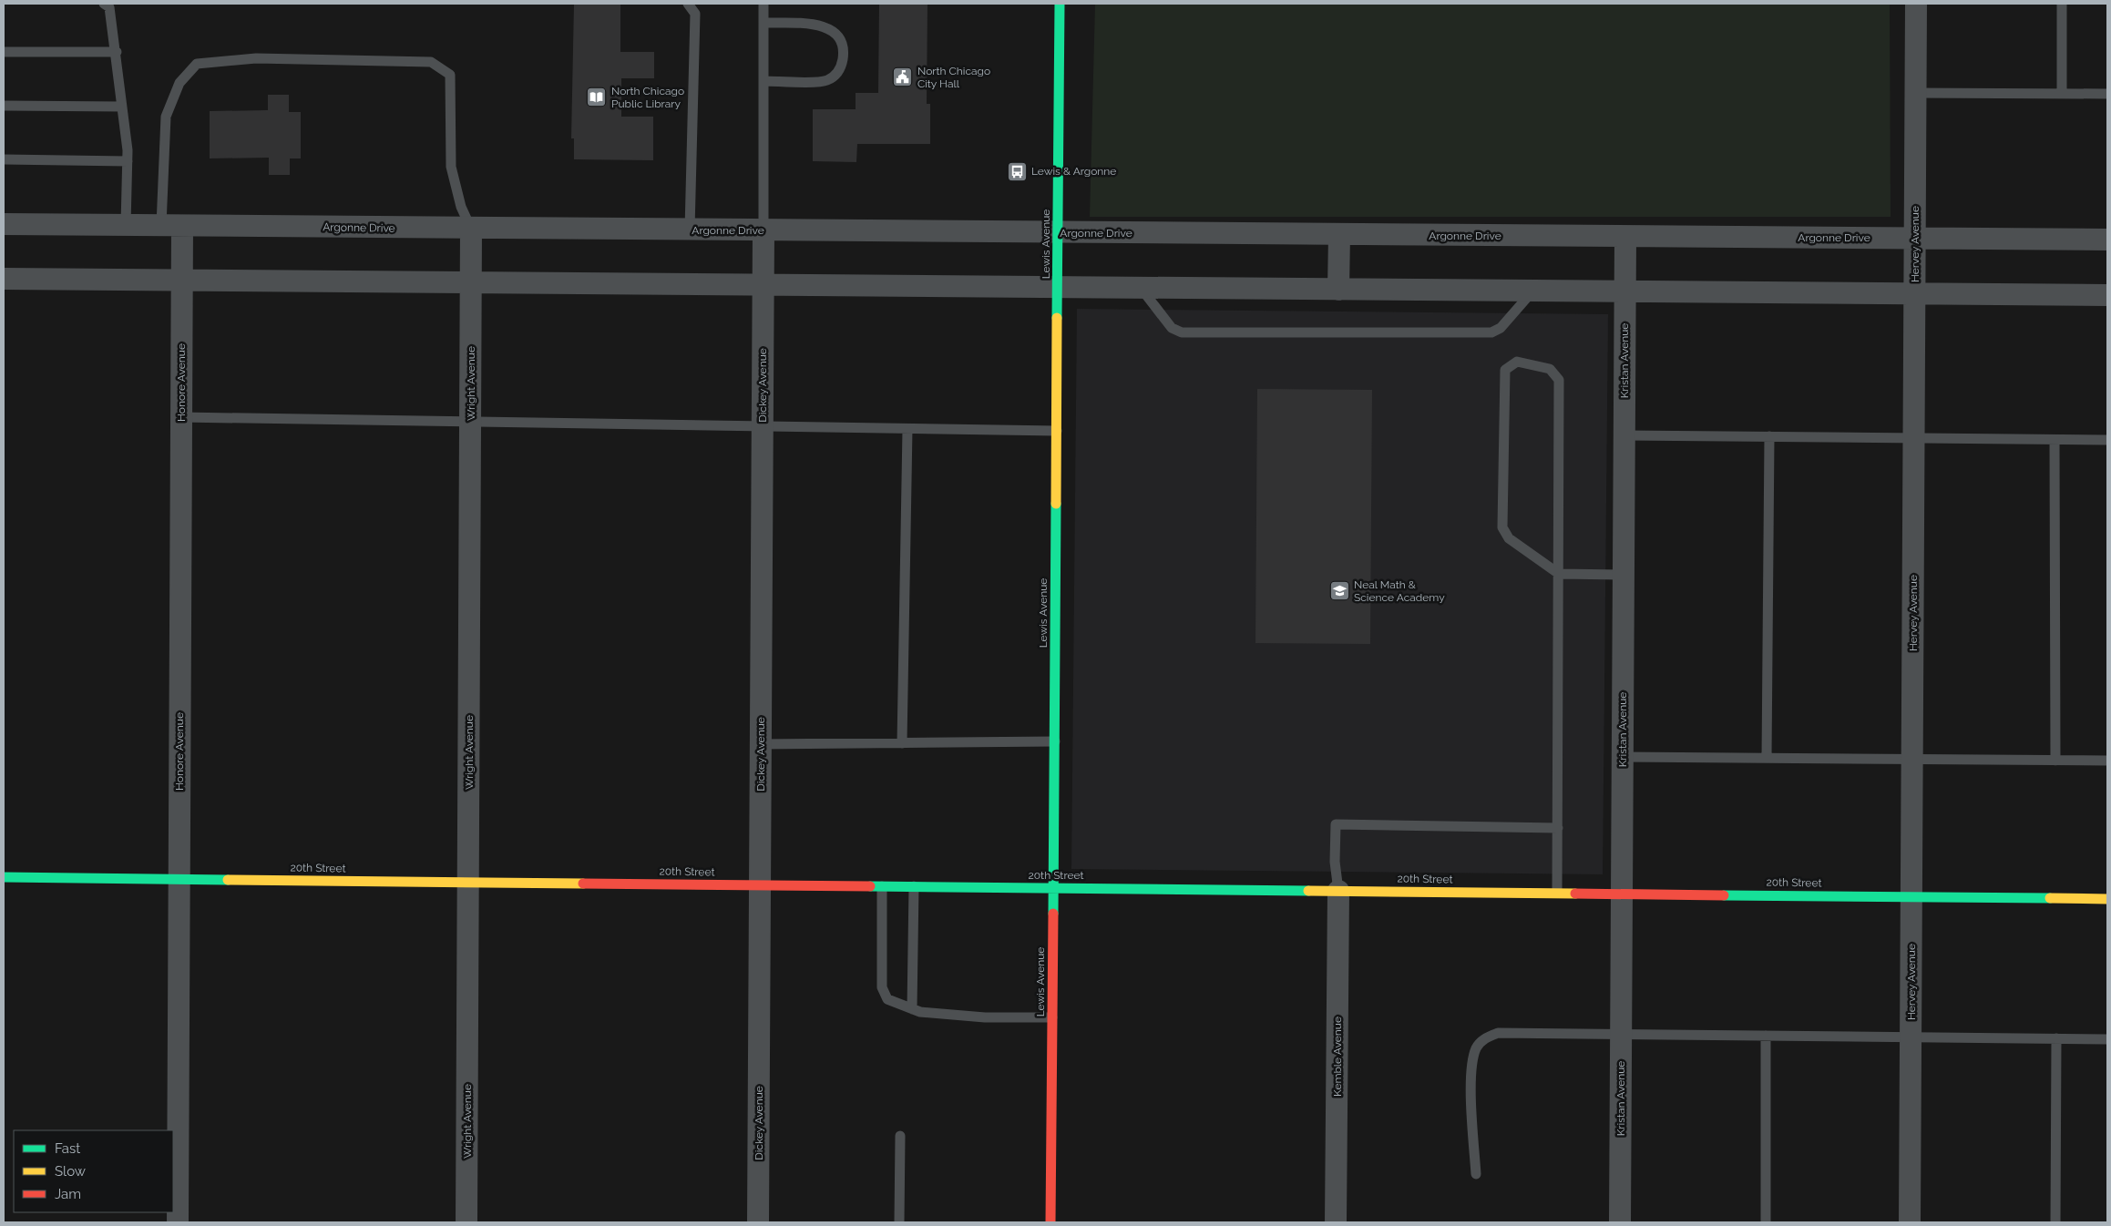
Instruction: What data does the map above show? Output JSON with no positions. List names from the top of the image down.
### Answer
{
  "streets": {
    "street": [
      "Argonne Drive",
      "Lewis Avenue",
      "Hervey Avenue",
      "Kristan Avenue",
      "Honore Avenue",
      "Wright Avenue",
      "Dickey Avenue",
      "20th Street",
      "Kemble Avenue"
    ]
  },
  "crossings": [
    ["Argonne Drive", "Lewis Avenue"],
    ["Argonne Drive", "Hervey Avenue"],
    ["Argonne Drive", "Kristan Avenue"],
    ["Argonne Drive", "Honore Avenue"],
    ["Argonne Drive", "Wright Avenue"],
    ["Argonne Drive", "Dickey Avenue"],
    ["Lewis Avenue", "20th Street"],
    ["Hervey Avenue", "20th Street"],
    ["Kristan Avenue", "20th Street"],
    ["Honore Avenue", "20th Street"],
    ["Wright Avenue", "20th Street"],
    ["Dickey Avenue", "20th Street"],
    ["20th Street", "Kemble Avenue"]
  ],
  "places": {
    "public building": ["North Chicago City Hall"],
    "library": ["North Chicago Public Library"],
    "bus stop": ["Lewis & Argonne"],
    "school or university": ["Neal Math & Science Academy"]
  },
  "legend": ["Fast", "Slow", "Jam"]
}
